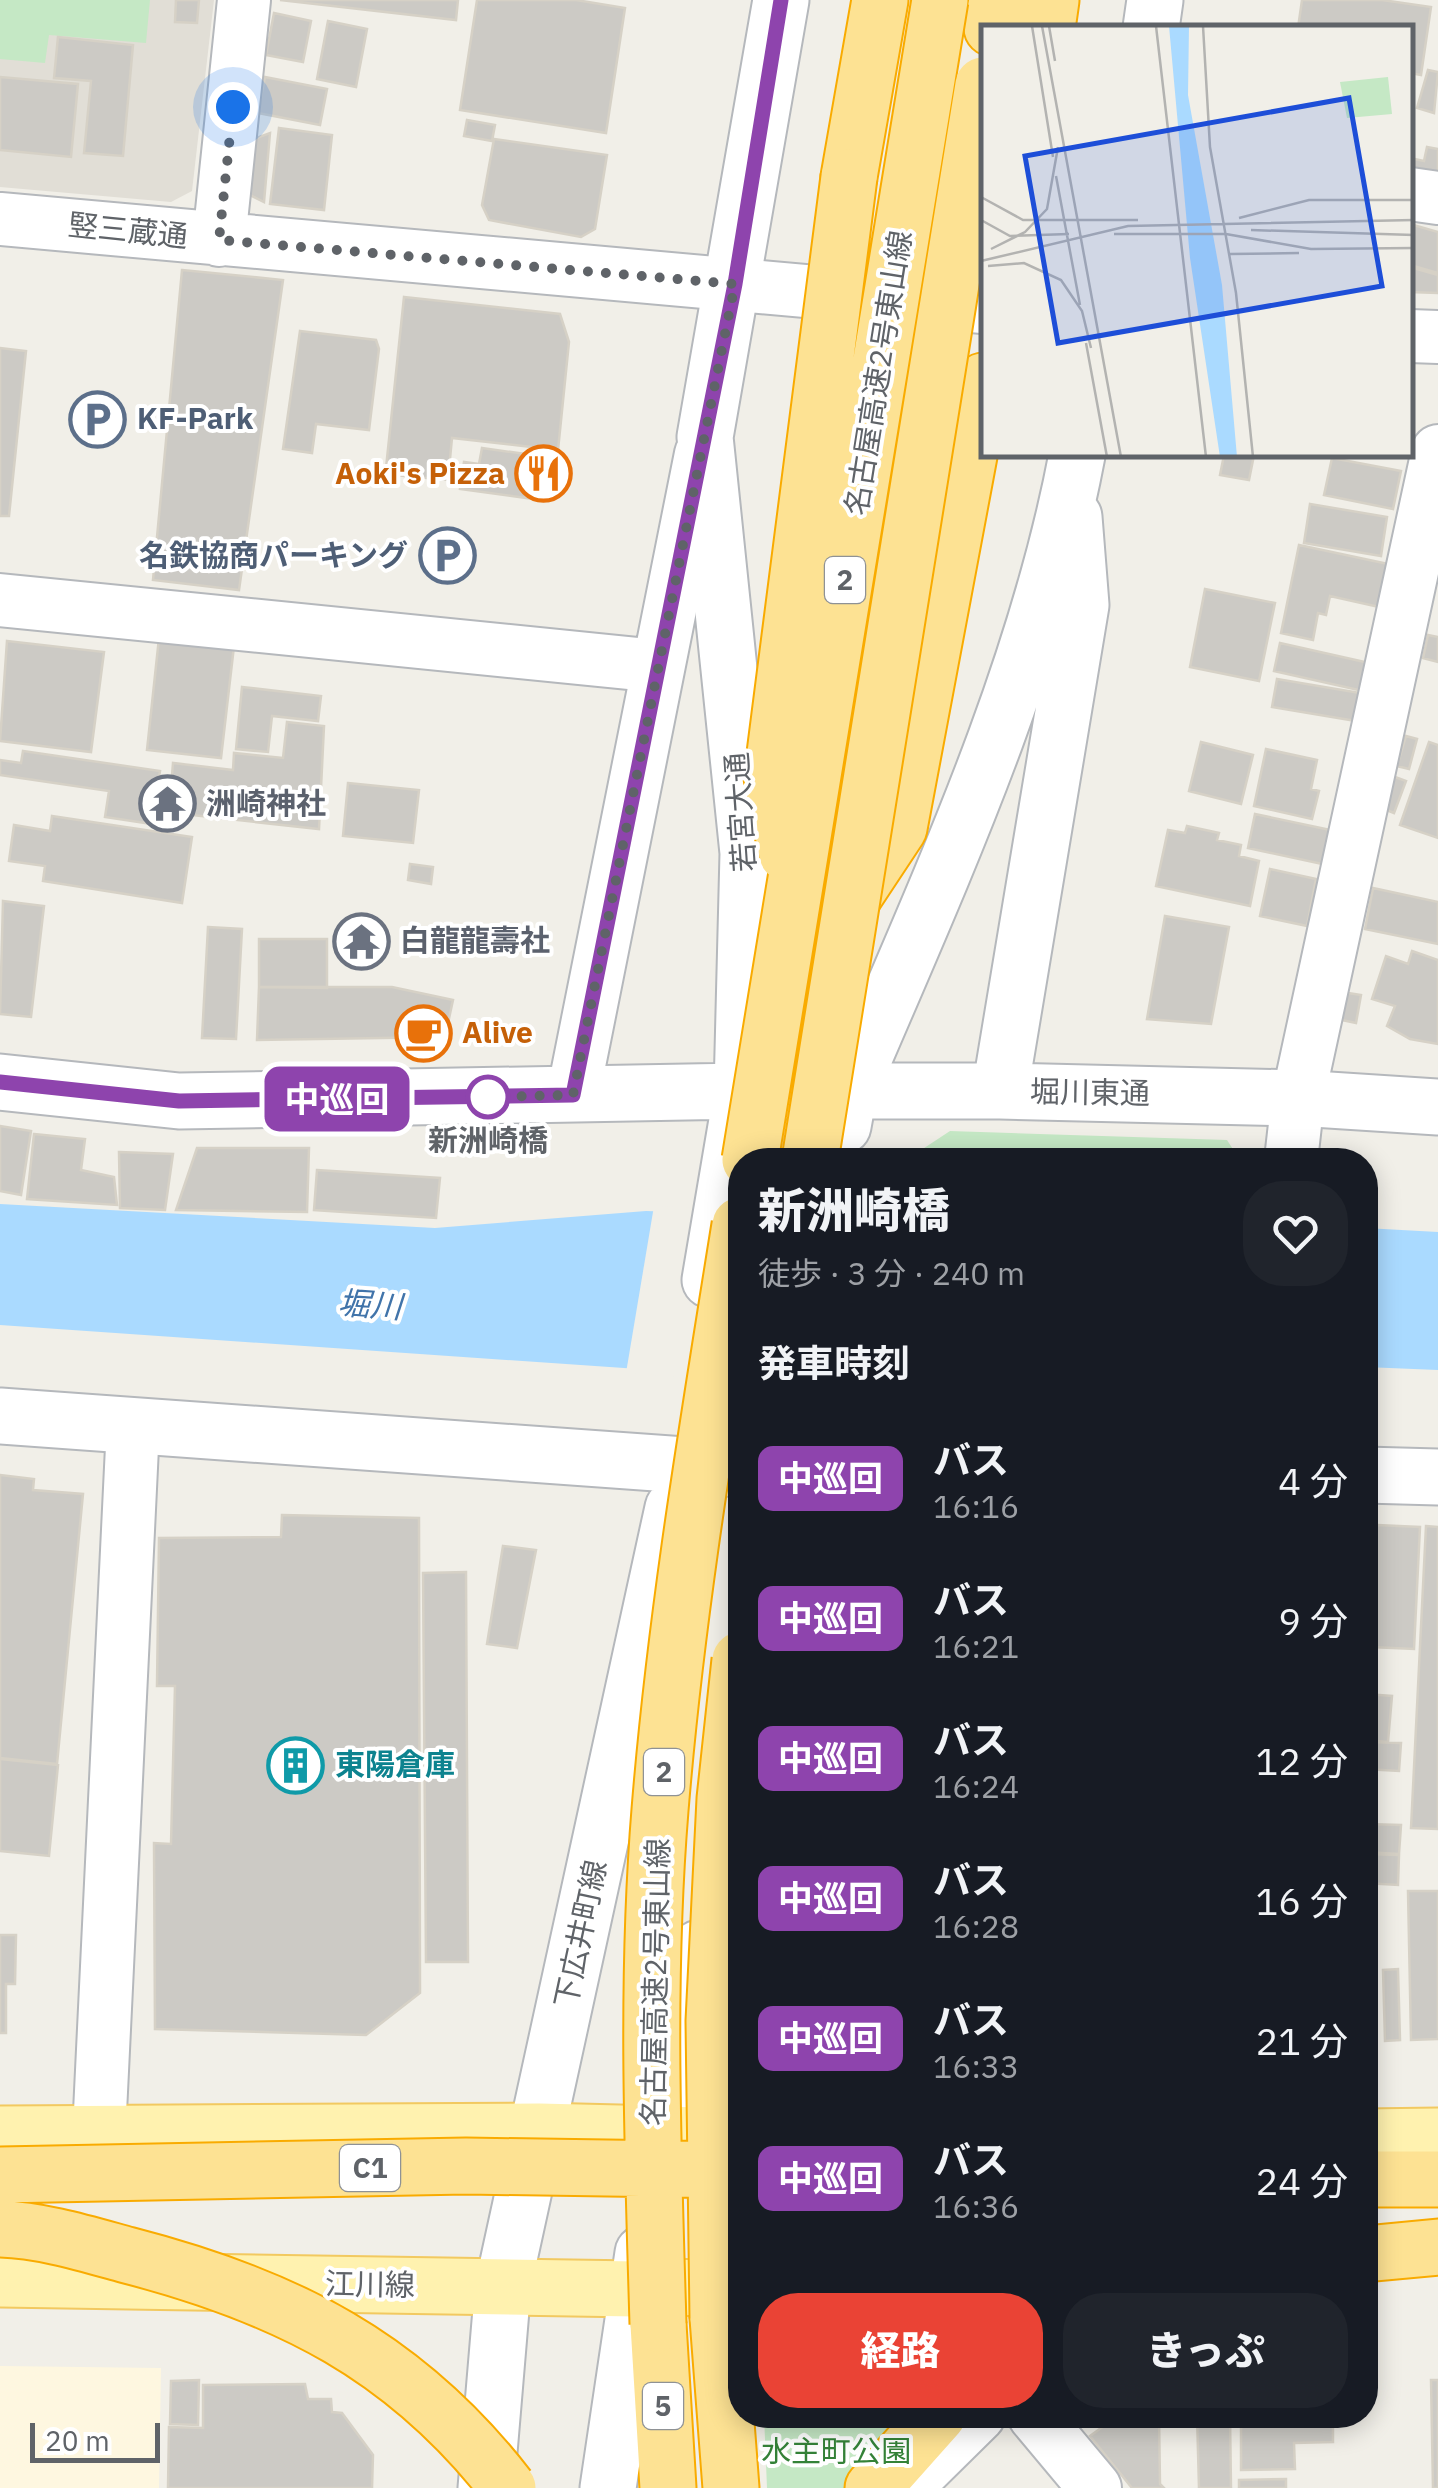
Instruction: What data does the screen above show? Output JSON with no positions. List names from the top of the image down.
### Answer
{
  "streets": {
    "highway": [
      "名古屋高速2号東山線",
      "2",
      "C1",
      "5"
    ],
    "main road": ["江川線"],
    "street": [
      "竪三蔵通",
      "若宮大通",
      "堀川東通",
      "下広井町線"
    ]
  },
  "crossings": [
    ["竪三蔵通", "若宮大通"],
    ["名古屋高速2号東山線", "江川線"],
    ["名古屋高速2号東山線", "5"],
    ["若宮大通", "堀川東通"],
    ["下広井町線", "江川線"],
    ["江川線", "5"]
  ],
  "water": ["堀川"],
  "parks": ["水主町公園"],
  "places": {
    "parking": ["KF-Park", "名鉄協商パーキング"],
    "restaurant": ["Aoki's Pizza"],
    "temple": ["洲崎神社", "白龍龍壽社"],
    "cafe": ["Alive"],
    "other": ["新洲崎橋"],
    "building": ["東陽倉庫"]
  },
  "lines": ["bus line 中巡回"],
  "scale_bar": "20 m",
  "page": {
    "on_map": "中巡回",
    "heading": [
      ["新洲崎橋", "徒歩 · 3 分 · 240 m"],
      "発車時刻"
    ],
    "list": [
      {
        "mark": "中巡回",
        "name": "バス",
        "note": "16:16",
        "value": "4 分"
      },
      {
        "mark": "中巡回",
        "name": "バス",
        "note": "16:21",
        "value": "9 分"
      },
      {
        "mark": "中巡回",
        "name": "バス",
        "note": "16:24",
        "value": "12 分"
      },
      {
        "mark": "中巡回",
        "name": "バス",
        "note": "16:28",
        "value": "16 分"
      },
      {
        "mark": "中巡回",
        "name": "バス",
        "note": "16:33",
        "value": "21 分"
      },
      {
        "mark": "中巡回",
        "name": "バス",
        "note": "16:36",
        "value": "24 分"
      }
    ],
    "buttons": ["経路", "きっぷ"],
    "scale": "20 m"
  }
}
